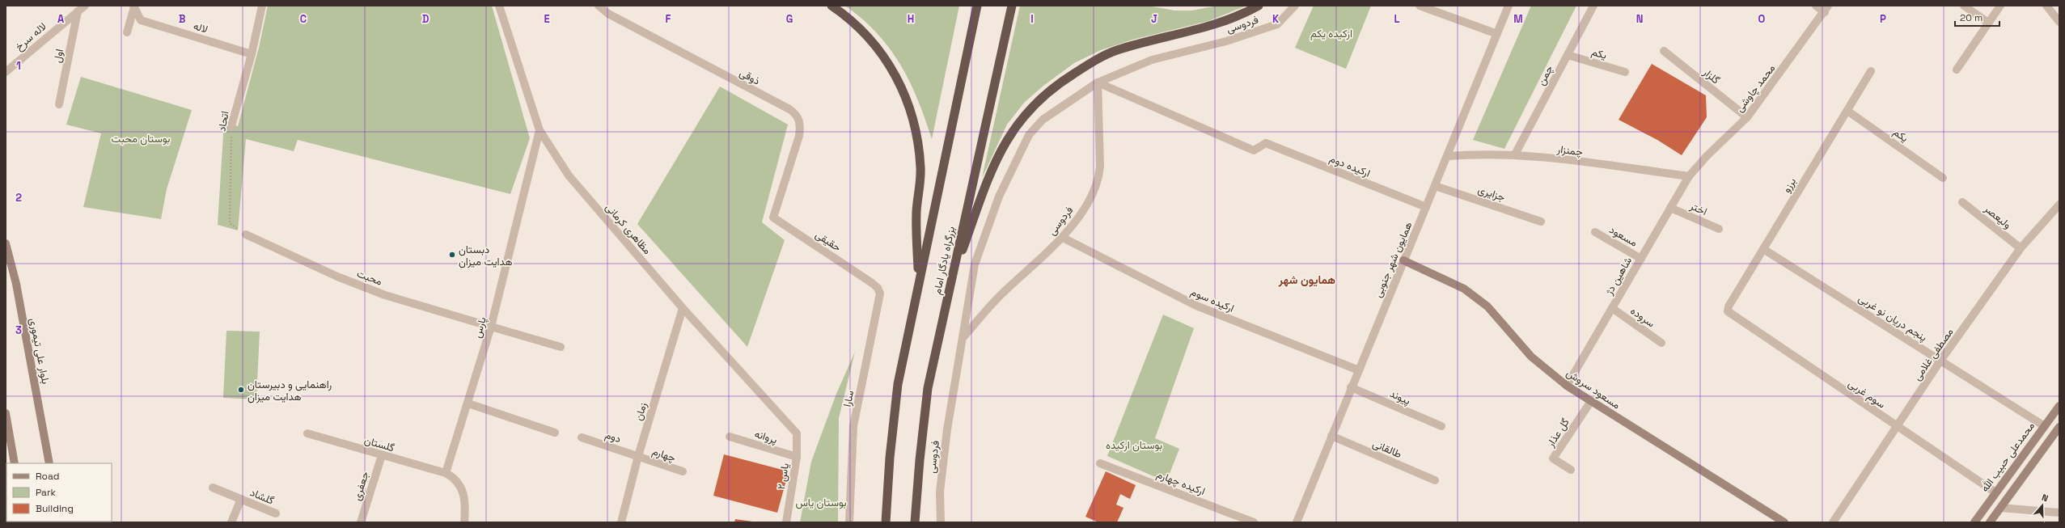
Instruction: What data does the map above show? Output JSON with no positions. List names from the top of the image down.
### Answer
{
  "streets": {
    "highway": ["بزرگراه یادگار امام"],
    "main road": ["بلوار علی تیموری", "مسعود سروش", "محمدعلی حبیب الله"],
    "street": [
      "فردوسی",
      "لاله",
      "لاله سرخ",
      "یکم",
      "اول",
      "چمن",
      "گلزار",
      "ذوقی",
      "محمد چاوشی",
      "اتحاد",
      "چمنزار",
      "ارکیده دوم",
      "برزو",
      "جزایری",
      "اختر",
      "ولیعصر",
      "مظاهری کرمانی",
      "مسعود",
      "حقیقی",
      "همایون‌ شهر جنوبی",
      "شاهین دژ",
      "محبت",
      "ارکیده سوم",
      "سروده",
      "پنجم دریان‌ نو غربی",
      "پارس",
      "مصطفی غلامی",
      "سوم غربی",
      "پیوند",
      "سارا",
      "زمان",
      "گل عذار",
      "دوم",
      "پروانه",
      "گلستان",
      "طالقانی",
      "چهارم",
      "یاس ۲",
      "ارکیده چهارم",
      "جعفری",
      "گلشاد"
    ]
  },
  "crossings": [
    ["فردوسی", "ارکیده دوم"],
    ["فردوسی", "ارکیده سوم"],
    ["لاله", "اتحاد"],
    ["لاله سرخ", "اول"],
    ["یکم", "چمن"],
    ["یکم", "برزو"],
    ["چمن", "چمنزار"],
    ["گلزار", "محمد چاوشی"],
    ["ذوقی", "حقیقی"],
    ["محمد چاوشی", "چمنزار"],
    ["محمد چاوشی", "شاهین دژ"],
    ["اتحاد", "محبت"],
    ["چمنزار", "همایون‌ شهر جنوبی"],
    ["چمنزار", "شاهین دژ"],
    ["ارکیده دوم", "همایون‌ شهر جنوبی"],
    ["برزو", "پنجم دریان‌ نو غربی"],
    ["برزو", "سوم غربی"],
    ["جزایری", "همایون‌ شهر جنوبی"],
    ["اختر", "شاهین دژ"],
    ["ولیعصر", "مصطفی غلامی"],
    ["مظاهری کرمانی", "پارس"],
    ["مظاهری کرمانی", "زمان"],
    ["مظاهری کرمانی", "یاس ۲"],
    ["مسعود", "شاهین دژ"],
    ["حقیقی", "سارا"],
    ["همایون‌ شهر جنوبی", "ارکیده سوم"],
    ["همایون‌ شهر جنوبی", "مسعود سروش"],
    ["همایون‌ شهر جنوبی", "پیوند"],
    ["همایون‌ شهر جنوبی", "طالقانی"],
    ["شاهین دژ", "سروده"],
    ["شاهین دژ", "مسعود سروش"],
    ["محبت", "پارس"],
    ["پنجم دریان‌ نو غربی", "مصطفی غلامی"],
    ["پنجم دریان‌ نو غربی", "محمدعلی حبیب الله"],
    ["پارس", "گلستان"],
    ["مصطفی غلامی", "سوم غربی"],
    ["مسعود سروش", "گل عذار"],
    ["سوم غربی", "محمدعلی حبیب الله"],
    ["زمان", "دوم"],
    ["زمان", "چهارم"],
    ["دوم", "چهارم"],
    ["پروانه", "یاس ۲"],
    ["گلستان", "جعفری"]
  ],
  "districts": ["همایون شهر"],
  "parks": [
    "ارکیده یکم",
    "بوستان محبت",
    "بوستان ارکیده",
    "بوستان یاس"
  ],
  "places": ["دبستان هدایت میزان", "راهنمایی و دبیرستان هدایت میزان"],
  "legend": ["Road", "Park", "Building"],
  "scale_bar": "20 m",
  "north": "top",
  "grid": {
    "columns": [
      "A",
      "B",
      "C",
      "D",
      "E",
      "F",
      "G",
      "H",
      "I",
      "J",
      "K",
      "L",
      "M",
      "N",
      "O",
      "P"
    ],
    "rows": ["1", "2", "3"]
  }
}
